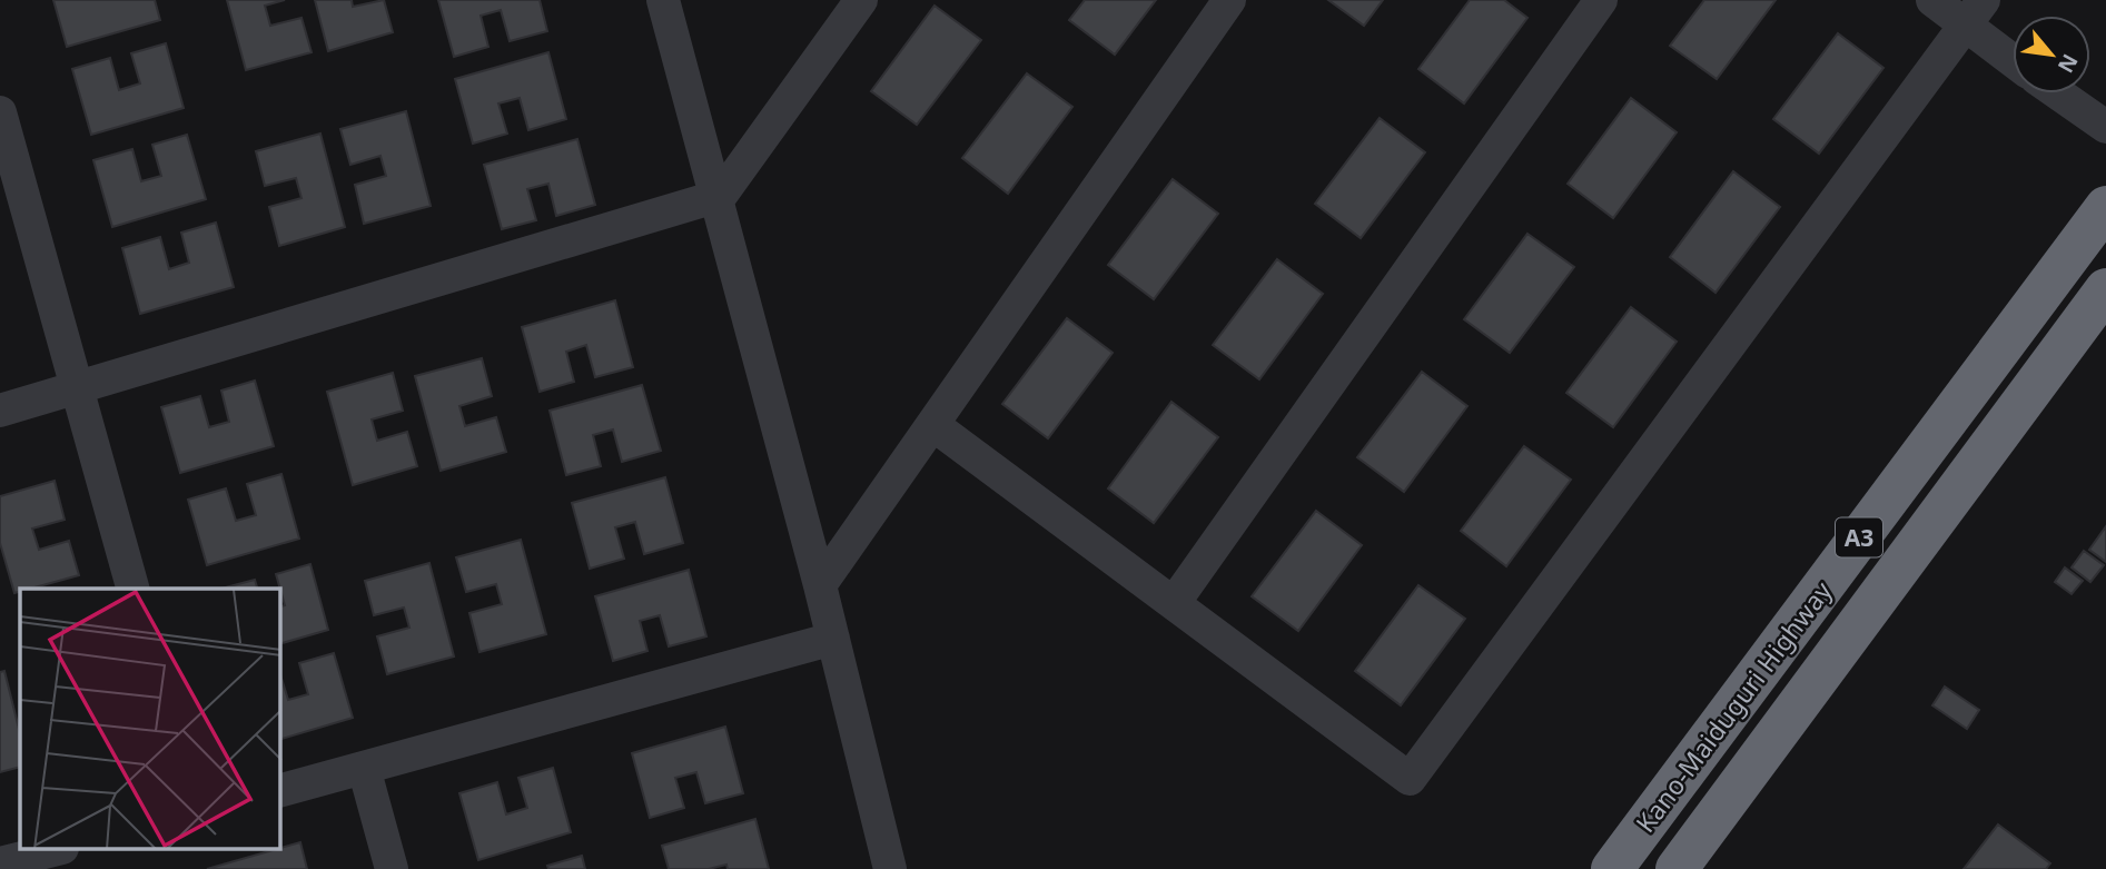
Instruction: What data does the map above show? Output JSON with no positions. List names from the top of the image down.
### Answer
{
  "streets": {
    "highway": ["A3", "Kano-Maiduguri Highway"]
  },
  "north": "bottom right"
}
